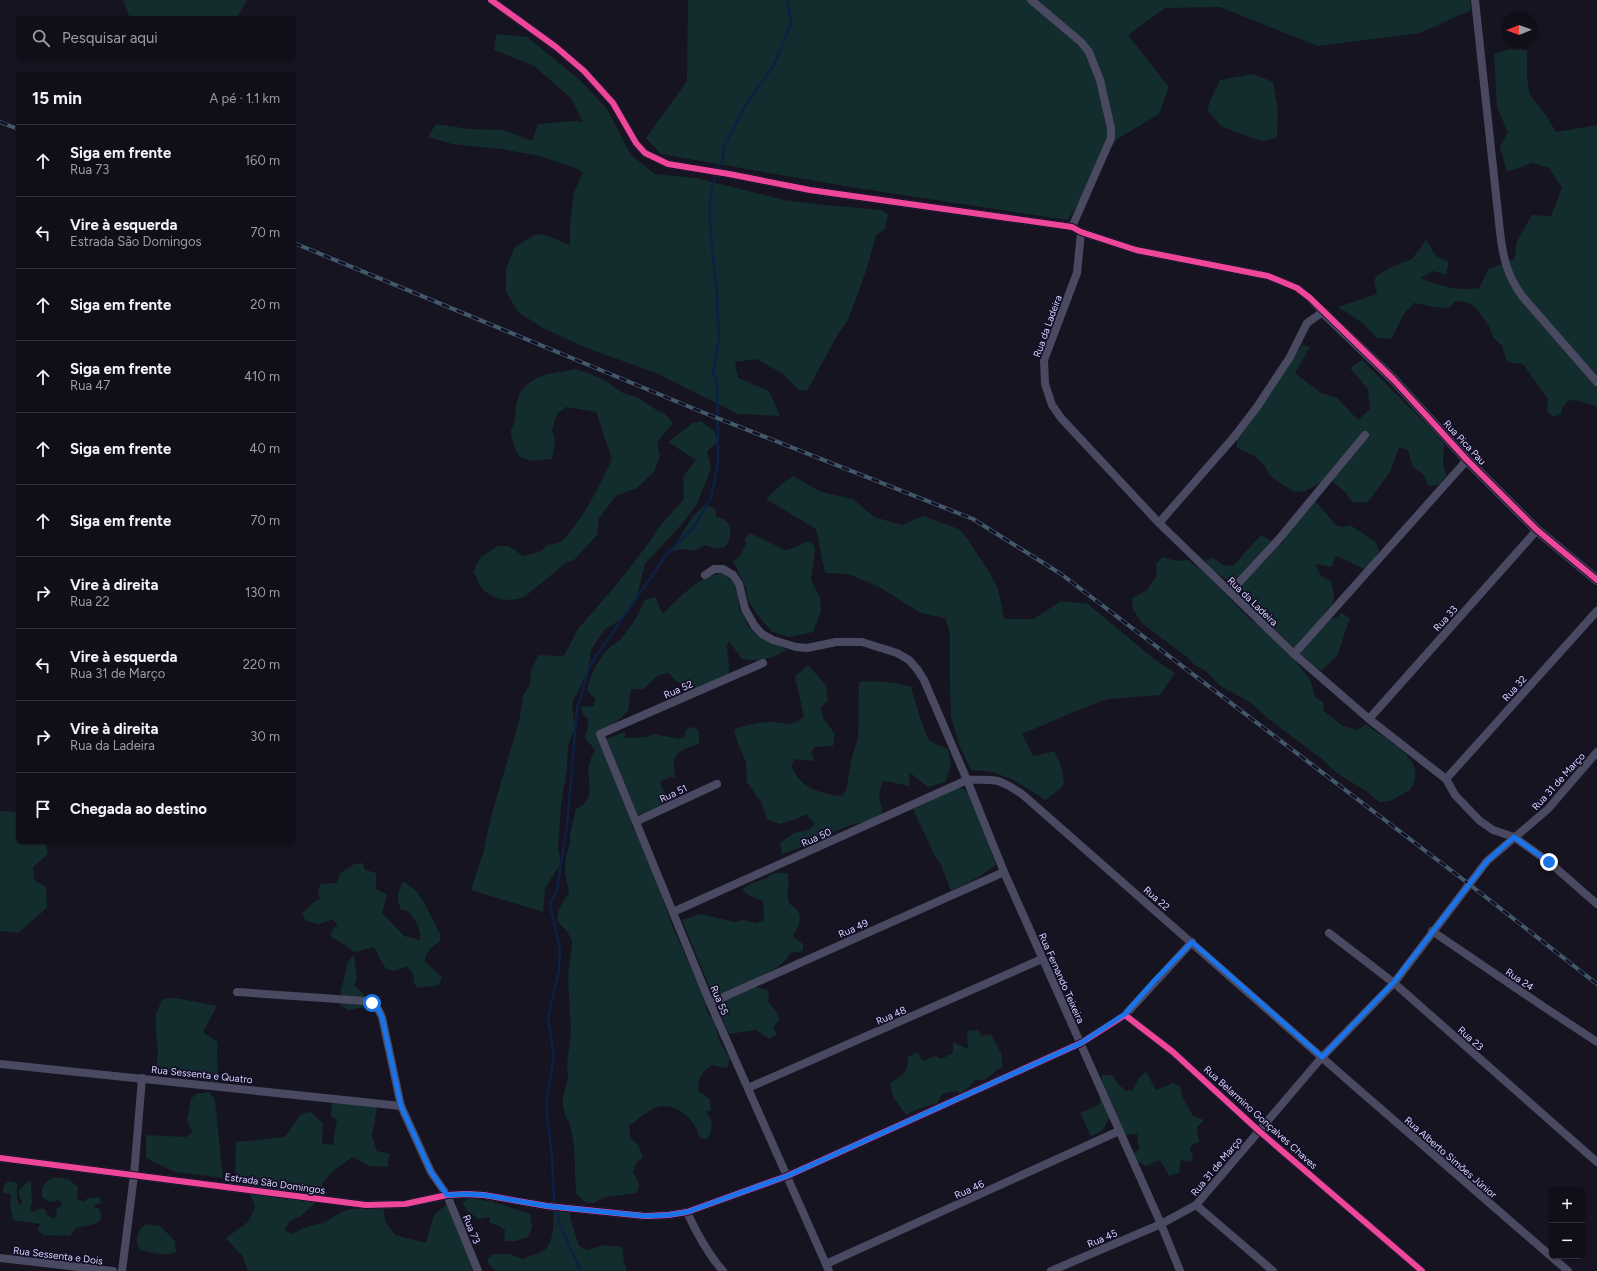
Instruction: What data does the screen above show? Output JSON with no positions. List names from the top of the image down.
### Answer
{
  "streets": {
    "street": [
      "Rua da Ladeira",
      "Rua Pica Pau",
      "Rua 33",
      "Rua 32",
      "Rua 52",
      "Rua 31 de Março",
      "Rua 51",
      "Rua 50",
      "Rua 22",
      "Rua 49",
      "Rua Fernando Teixeira",
      "Rua 24",
      "Rua 55",
      "Rua 48",
      "Rua 23",
      "Rua Sessenta e Quatro",
      "Rua Belarmino Gonçalves Chaves",
      "Rua Alberto Simões Júnior",
      "Estrada São Domingos",
      "Rua 46",
      "Rua 73",
      "Rua 45",
      "Rua Sessenta e Dois"
    ]
  },
  "crossings": [
    ["Rua da Ladeira", "Rua 33"],
    ["Rua da Ladeira", "Rua 32"],
    ["Rua da Ladeira", "Rua 31 de Março"],
    ["Rua Pica Pau", "Rua 33"],
    ["Rua 52", "Rua 55"],
    ["Rua 31 de Março", "Rua 22"],
    ["Rua 31 de Março", "Rua Fernando Teixeira"],
    ["Rua 31 de Março", "Rua 24"],
    ["Rua 31 de Março", "Rua 23"],
    ["Rua 31 de Março", "Rua Belarmino Gonçalves Chaves"],
    ["Rua 31 de Março", "Rua Alberto Simões Júnior"],
    ["Rua 31 de Março", "Rua 45"],
    ["Rua 51", "Rua 55"],
    ["Rua 50", "Rua 22"],
    ["Rua 50", "Rua Fernando Teixeira"],
    ["Rua 50", "Rua 55"],
    ["Rua 22", "Rua Fernando Teixeira"],
    ["Rua 22", "Rua Alberto Simões Júnior"],
    ["Rua 49", "Rua Fernando Teixeira"],
    ["Rua 49", "Rua 55"],
    ["Rua Fernando Teixeira", "Rua 48"],
    ["Rua Fernando Teixeira", "Estrada São Domingos"],
    ["Rua Fernando Teixeira", "Rua 46"],
    ["Rua Fernando Teixeira", "Rua 45"],
    ["Rua 55", "Rua 48"],
    ["Rua 55", "Estrada São Domingos"],
    ["Rua 55", "Rua 46"],
    ["Rua Sessenta e Quatro", "Rua 73"],
    ["Estrada São Domingos", "Rua 73"]
  ],
  "north": "left",
  "page": {
    "search": "Pesquisar aqui",
    "heading": ["15 min", "A pé · 1.1 km"],
    "list": [
      ["Siga em frente", "Rua 73", "160 m"],
      ["Vire à esquerda", "Estrada São Domingos", "70 m"],
      ["Siga em frente", "20 m"],
      ["Siga em frente", "Rua 47", "410 m"],
      ["Siga em frente", "40 m"],
      ["Siga em frente", "70 m"],
      ["Vire à direita", "Rua 22", "130 m"],
      ["Vire à esquerda", "Rua 31 de Março", "220 m"],
      ["Vire à direita", "Rua da Ladeira", "30 m"],
      "Chegada ao destino"
    ],
    "map_buttons": ["+", "−"]
  }
}
